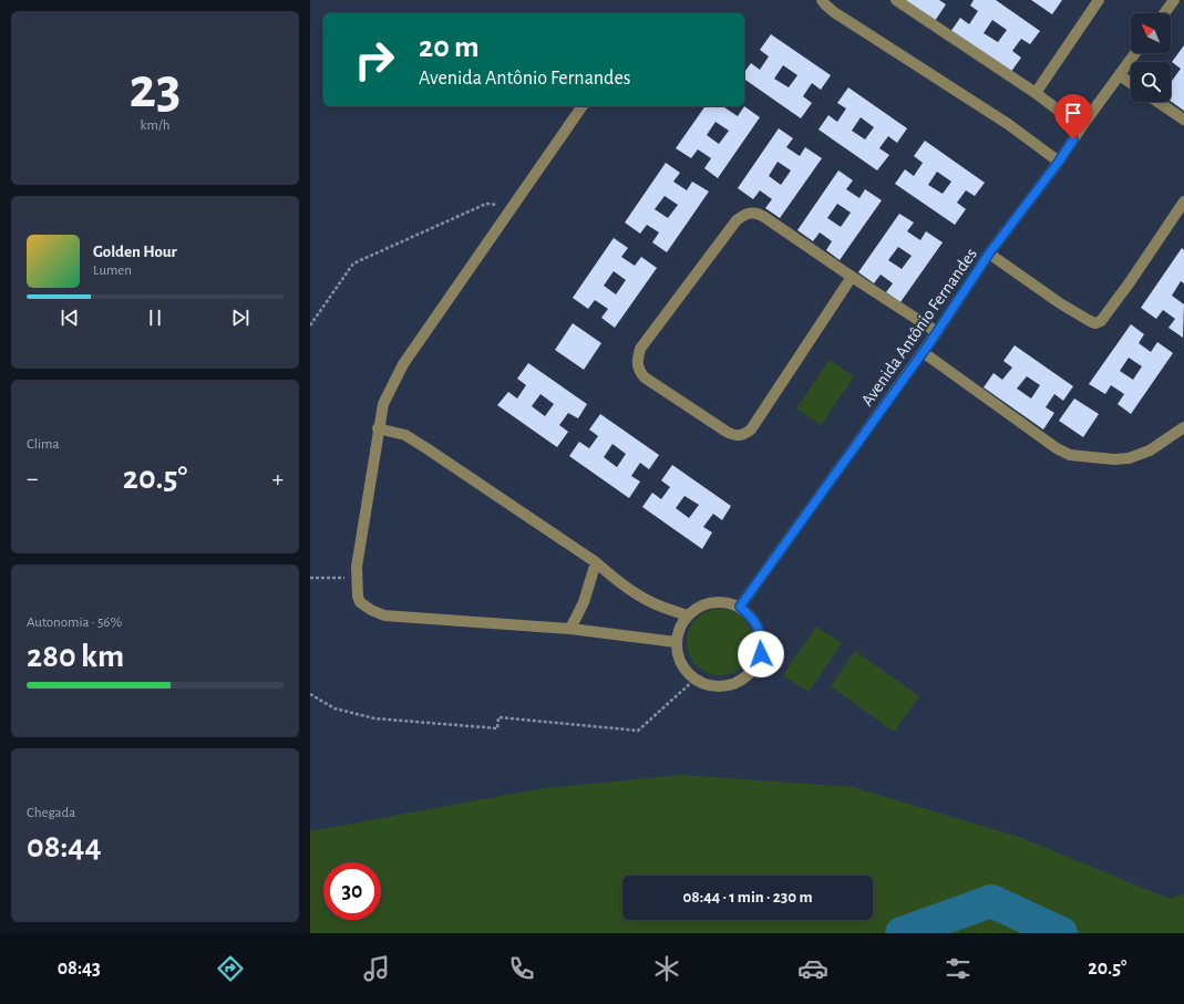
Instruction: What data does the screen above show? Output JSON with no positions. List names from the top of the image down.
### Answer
{
  "streets": {
    "street": ["Avenida Antônio Fernandes"]
  },
  "north": "top left",
  "page": {
    "tile": [
      ["23", "km/h"],
      "Clima",
      ["Autonomia · 56%", "280 km"],
      ["Chegada", "08:44"]
    ],
    "turn": ["20 m", "Avenida Antônio Fernandes"],
    "song": ["Golden Hour", "Lumen"],
    "heat": ["−", "20.5°", "+"],
    "limit": "30",
    "trip": "08:44 · 1 min · 230 m",
    "tabs": ["08:43", "20.5°"]
  }
}
